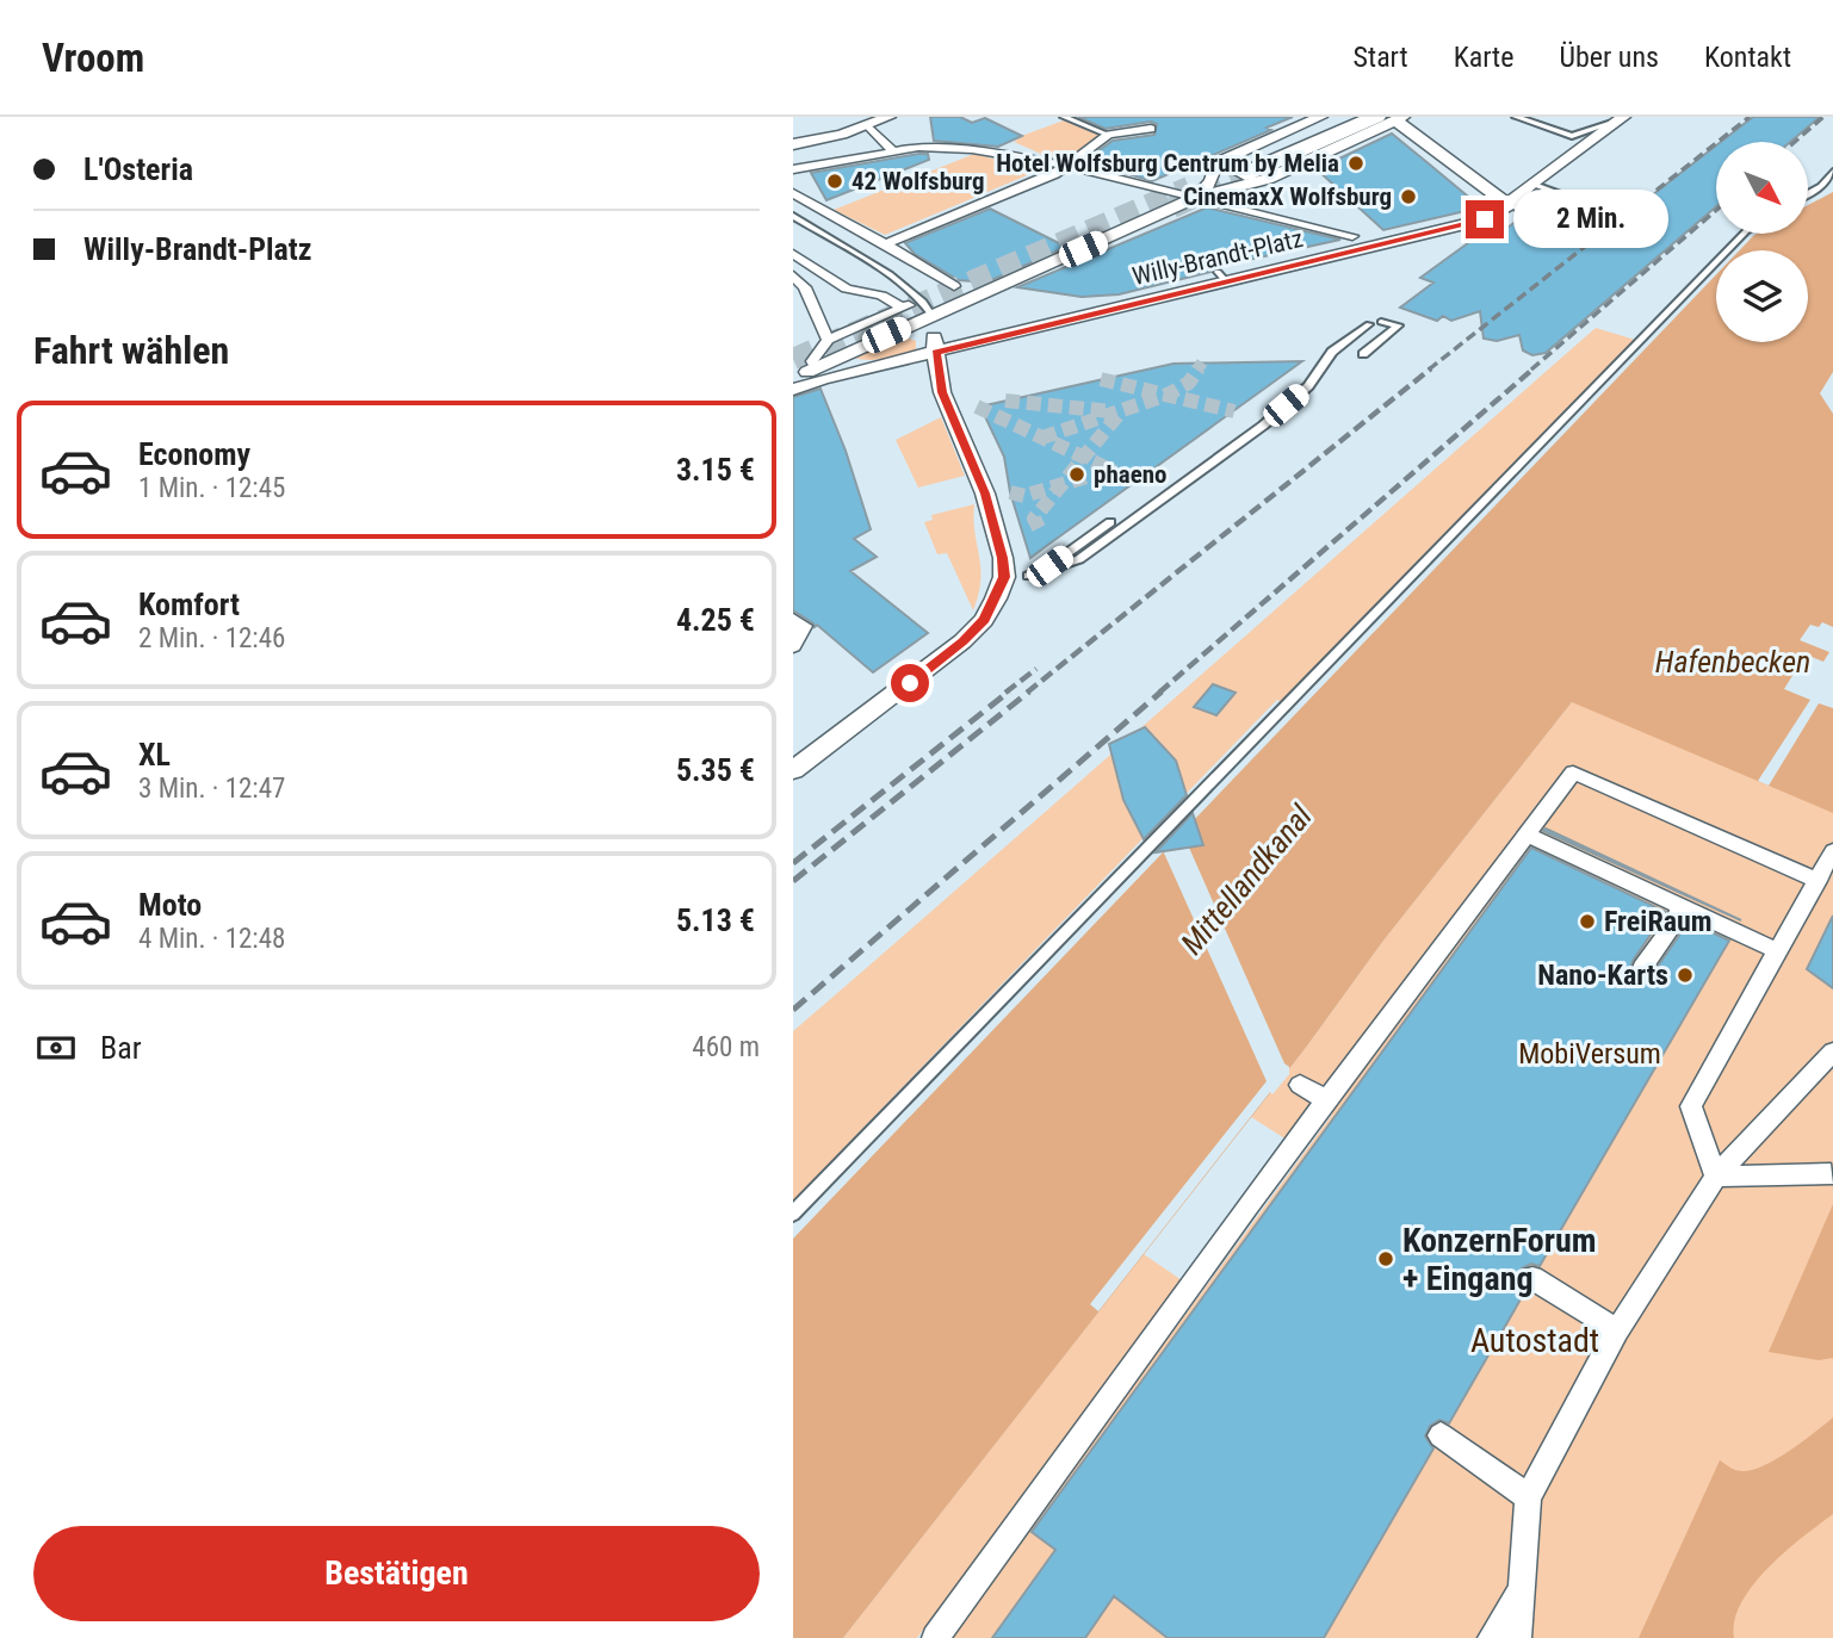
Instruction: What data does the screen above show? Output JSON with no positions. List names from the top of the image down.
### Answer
{
  "streets": {
    "street": ["Willy-Brandt-Platz"]
  },
  "water": ["Hafenbecken", "Mittellandkanal"],
  "parks": ["MobiVersum", "Autostadt"],
  "places": [
    "Hotel Wolfsburg Centrum by Melia",
    "42 Wolfsburg",
    "CinemaxX Wolfsburg",
    "phaeno",
    "FreiRaum",
    "Nano-Karts",
    "KonzernForum + Eingang"
  ],
  "north": "bottom right",
  "page": {
    "header": "Vroom",
    "nav": [
      "Start",
      "Karte",
      "Über uns",
      "Kontakt"
    ],
    "banner": ["L'Osteria", "Willy-Brandt-Platz"],
    "bubble": "2 Min.",
    "heading": "Fahrt wählen",
    "list": [
      {
        "name": "Economy",
        "note": "1 Min. · 12:45",
        "value": "3.15 €"
      },
      {
        "name": "Komfort",
        "note": "2 Min. · 12:46",
        "value": "4.25 €"
      },
      {
        "name": "XL",
        "note": "3 Min. · 12:47",
        "value": "5.35 €"
      },
      {
        "name": "Moto",
        "note": "4 Min. · 12:48",
        "value": "5.13 €"
      }
    ],
    "pay": ["Bar", "460 m"],
    "buttons": "Bestätigen"
  }
}
